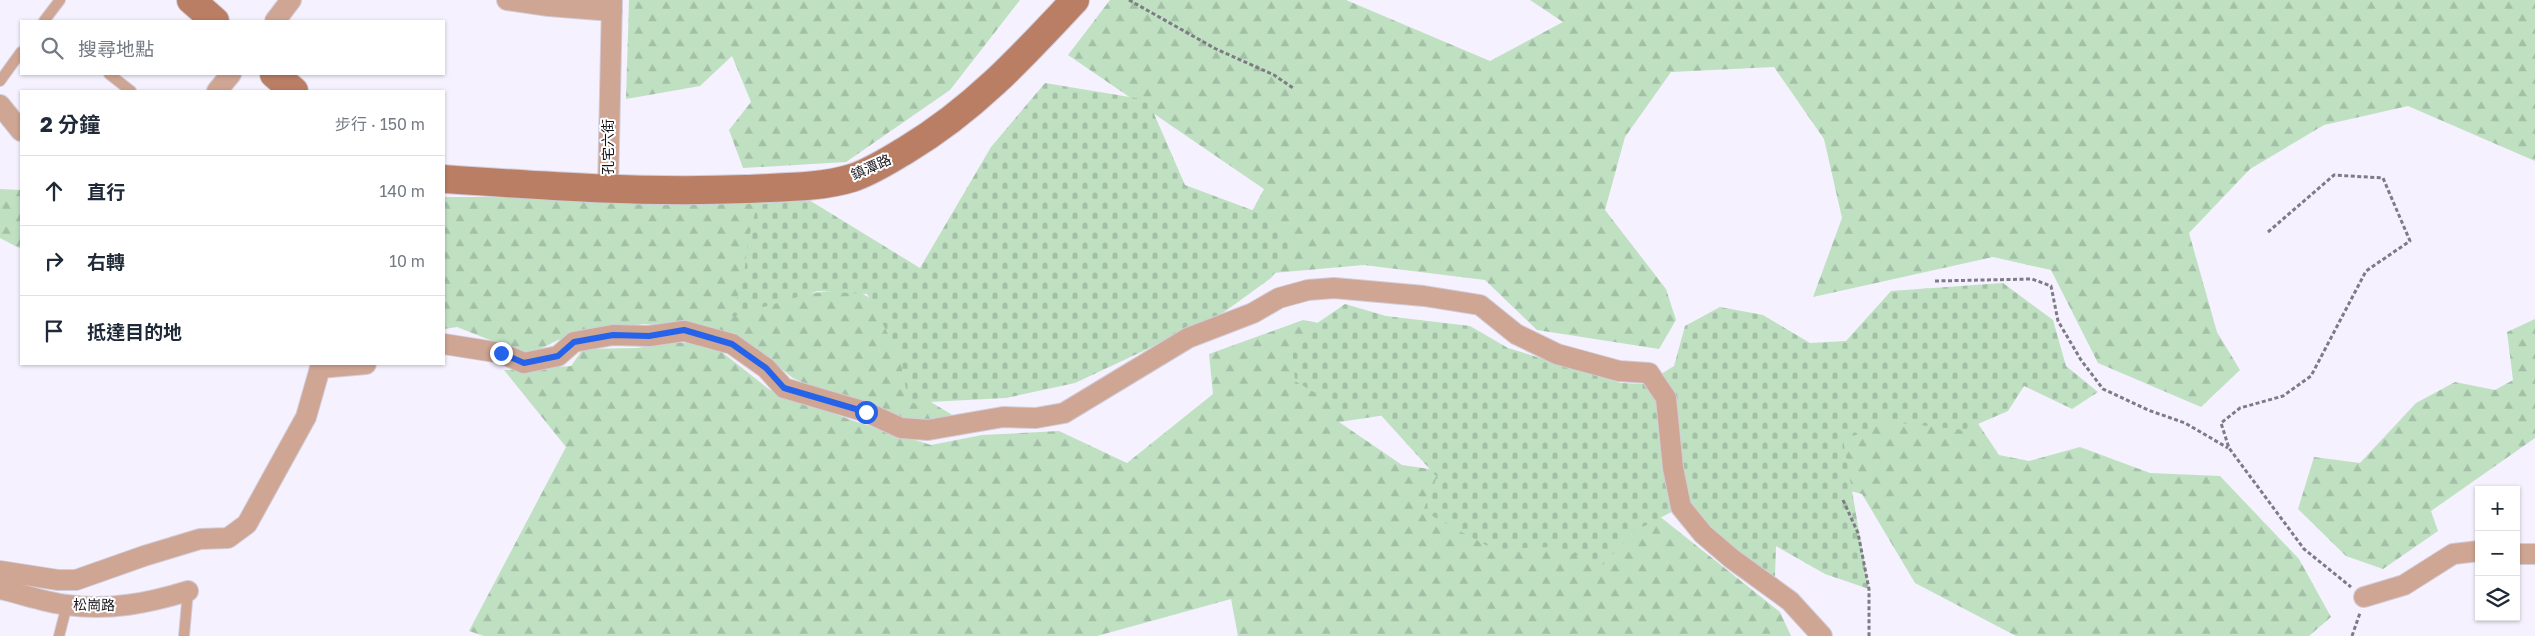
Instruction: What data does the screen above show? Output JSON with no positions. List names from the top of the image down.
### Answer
{
  "streets": {
    "street": ["孔宅六街", "鎮潭路", "松崗路"]
  },
  "crossings": [
    ["孔宅六街", "鎮潭路"]
  ],
  "page": {
    "search": "搜尋地點",
    "heading": ["2 分鐘", "步行 · 150 m"],
    "list": [
      ["直行", "140 m"],
      ["右轉", "10 m"],
      "抵達目的地"
    ],
    "map_buttons": ["+", "−"]
  }
}
